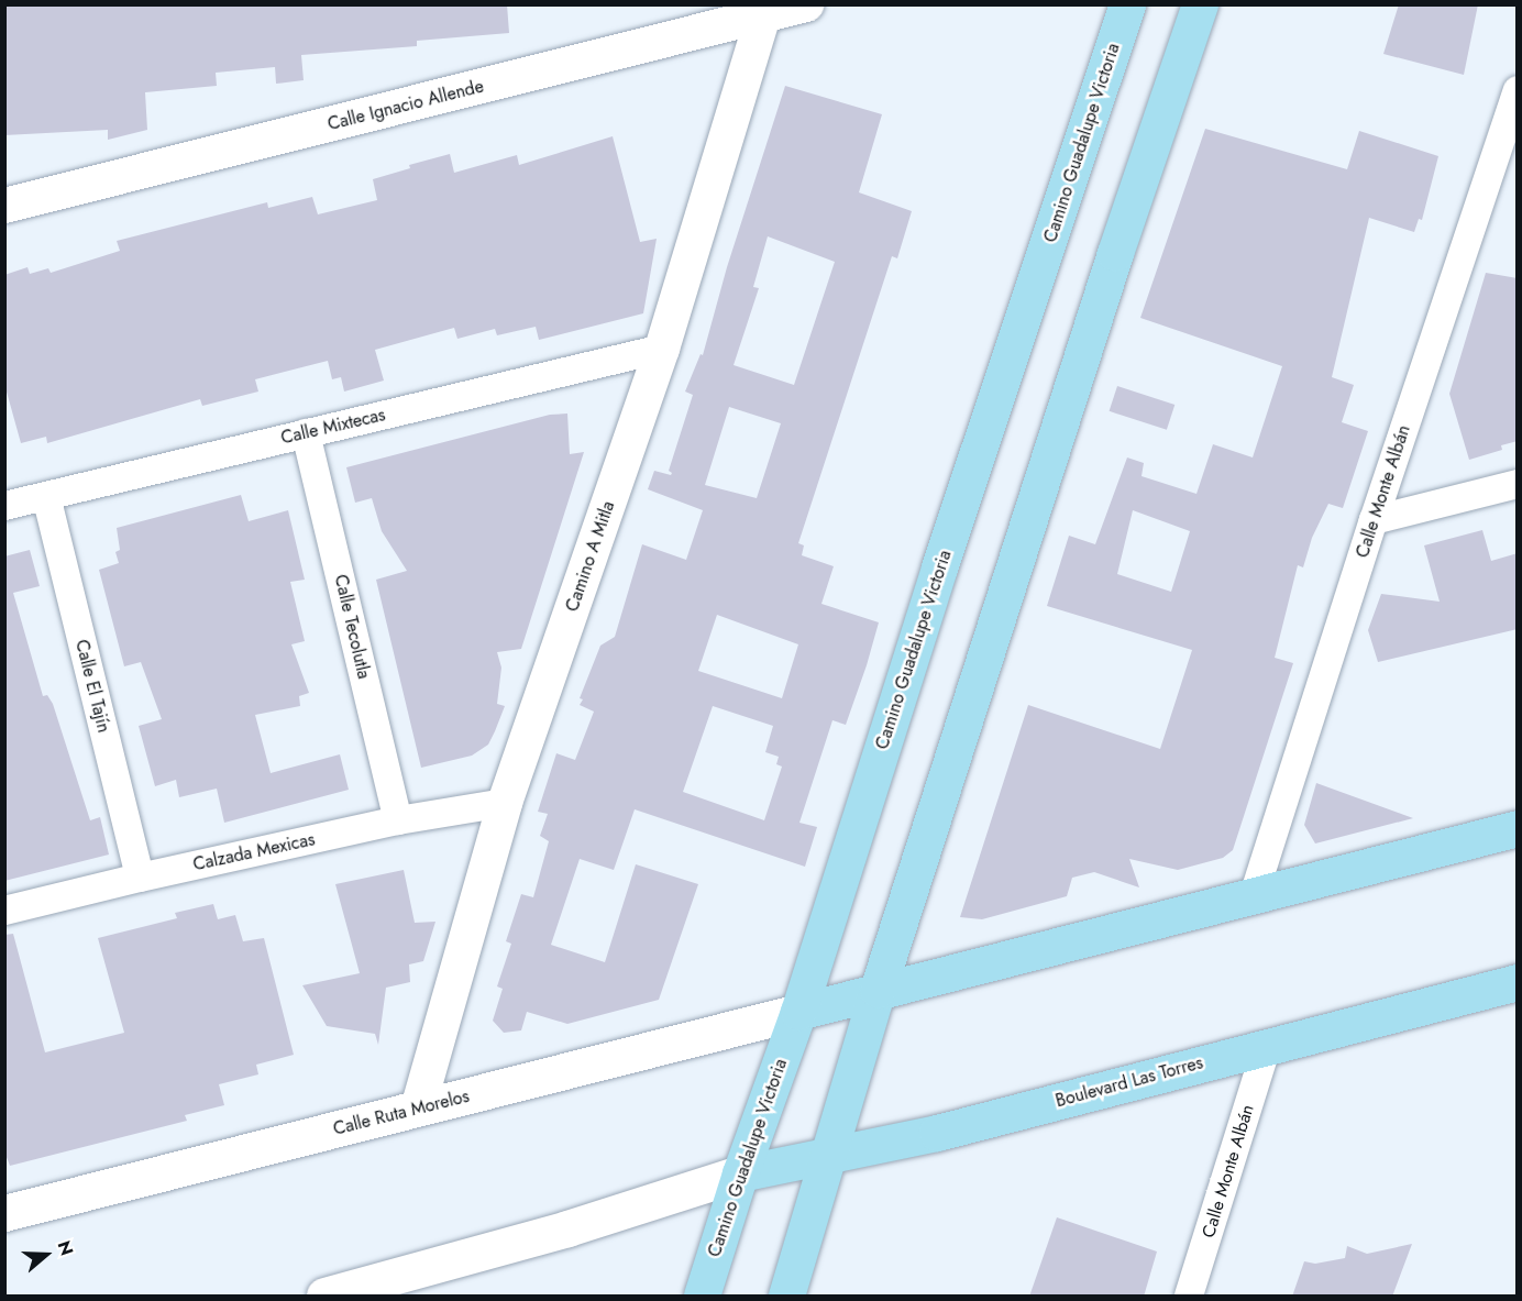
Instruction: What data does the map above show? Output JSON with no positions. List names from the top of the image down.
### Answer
{
  "streets": {
    "main road": ["Camino Guadalupe Victoria", "Boulevard Las Torres", "Calle Ruta Morelos"],
    "street": [
      "Calle Ignacio Allende",
      "Calle Mixtecas",
      "Calle Monte Albán",
      "Camino A Mitla",
      "Calle Tecolutla",
      "Calle El Tajín",
      "Calzada Mexicas"
    ]
  },
  "crossings": [
    ["Calle Ignacio Allende", "Camino A Mitla"],
    ["Camino Guadalupe Victoria", "Boulevard Las Torres"],
    ["Camino Guadalupe Victoria", "Calle Ruta Morelos"],
    ["Calle Mixtecas", "Camino A Mitla"],
    ["Calle Mixtecas", "Calle Tecolutla"],
    ["Calle Mixtecas", "Calle El Tajín"],
    ["Calle Monte Albán", "Boulevard Las Torres"],
    ["Camino A Mitla", "Calzada Mexicas"],
    ["Camino A Mitla", "Calle Ruta Morelos"],
    ["Calle Tecolutla", "Calzada Mexicas"],
    ["Calle El Tajín", "Calzada Mexicas"]
  ],
  "north": "right"
}
